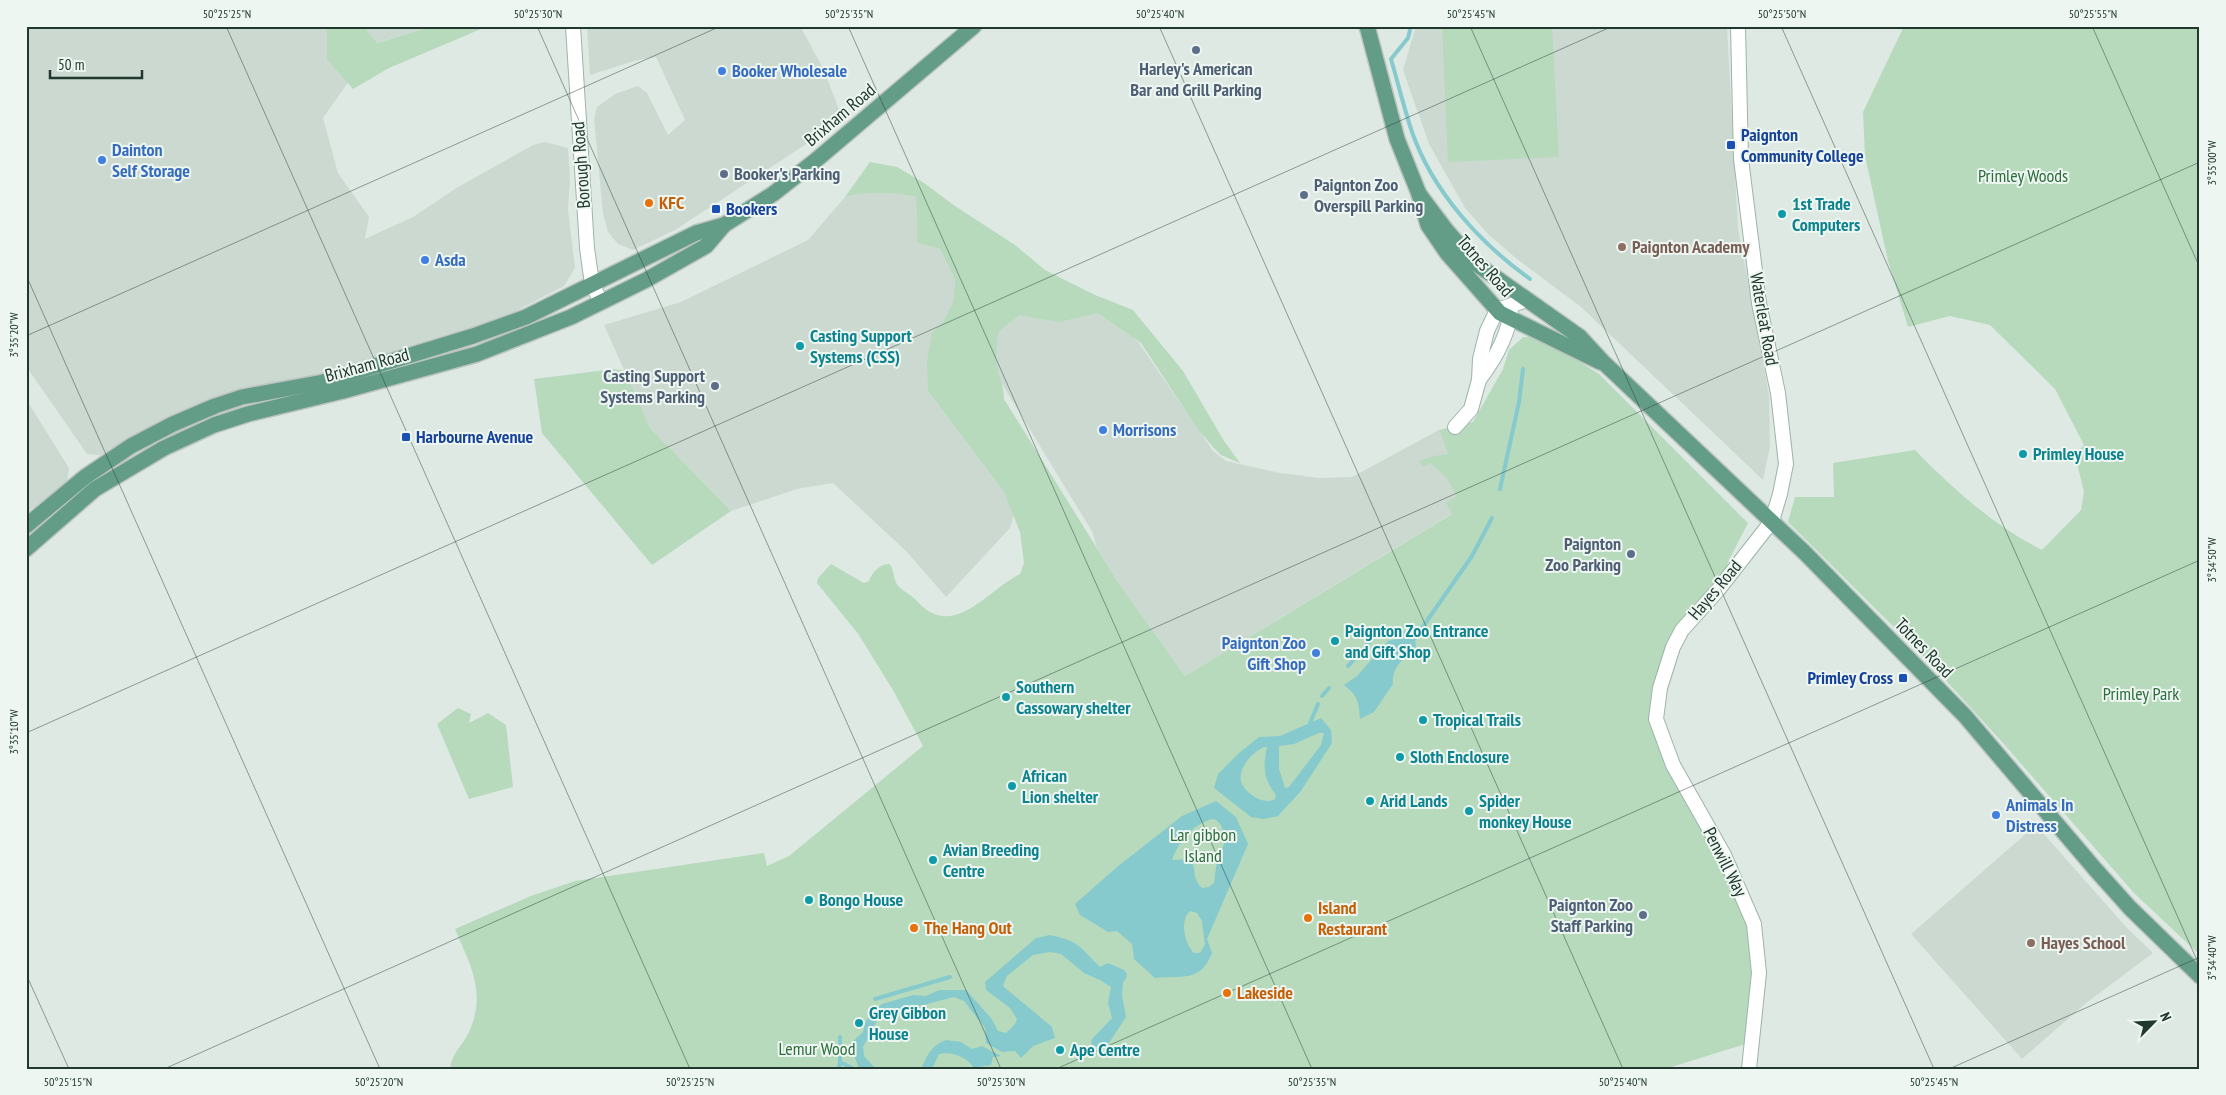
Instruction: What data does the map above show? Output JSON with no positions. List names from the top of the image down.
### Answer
{
  "streets": {
    "main road": ["Brixham Road", "Totnes Road"],
    "street": [
      "Borough Road",
      "Waterleat Road",
      "Hayes Road",
      "Penwill Way"
    ]
  },
  "crossings": [
    ["Brixham Road", "Borough Road"],
    ["Totnes Road", "Waterleat Road"],
    ["Totnes Road", "Hayes Road"],
    ["Waterleat Road", "Hayes Road"],
    ["Hayes Road", "Penwill Way"]
  ],
  "parks": [
    "Primley Woods",
    "Primley Park",
    "Lar gibbon Island",
    "Lemur Wood"
  ],
  "places": {
    "other": [
      "Harley's American Bar and Grill Parking",
      "Booker Wholesale",
      "Dainton Self Storage",
      "Booker's Parking",
      "Paignton Zoo Overspill Parking",
      "KFC",
      "1st Trade Computers",
      "Paignton Academy",
      "Asda",
      "Casting Support Systems (CSS)",
      "Casting Support Systems Parking",
      "Morrisons",
      "Primley House",
      "Paignton Zoo Parking",
      "Paignton Zoo Entrance and Gift Shop",
      "Paignton Zoo Gift Shop",
      "Southern Cassowary shelter",
      "Tropical Trails",
      "Sloth Enclosure",
      "African Lion shelter",
      "Arid Lands",
      "Spider monkey House",
      "Animals In Distress",
      "Avian Breeding Centre",
      "Bongo House",
      "Paignton Zoo Staff Parking",
      "Island Restaurant",
      "The Hang Out",
      "Hayes School",
      "Lakeside",
      "Grey Gibbon House",
      "Ape Centre"
    ],
    "transit": [
      "Paignton Community College",
      "Bookers",
      "Harbourne Avenue",
      "Primley Cross"
    ]
  },
  "scale_bar": "50 m",
  "north": "top right",
  "coordinates": [
    "50°25'25\"N",
    "50°25'30\"N",
    "50°25'35\"N",
    "50°25'40\"N",
    "50°25'45\"N",
    "50°25'50\"N",
    "50°25'55\"N",
    "3°35'00\"W",
    "3°35'20\"W",
    "3°34'50\"W",
    "3°35'10\"W",
    "3°34'40\"W",
    "50°25'15\"N",
    "50°25'20\"N"
  ]
}
